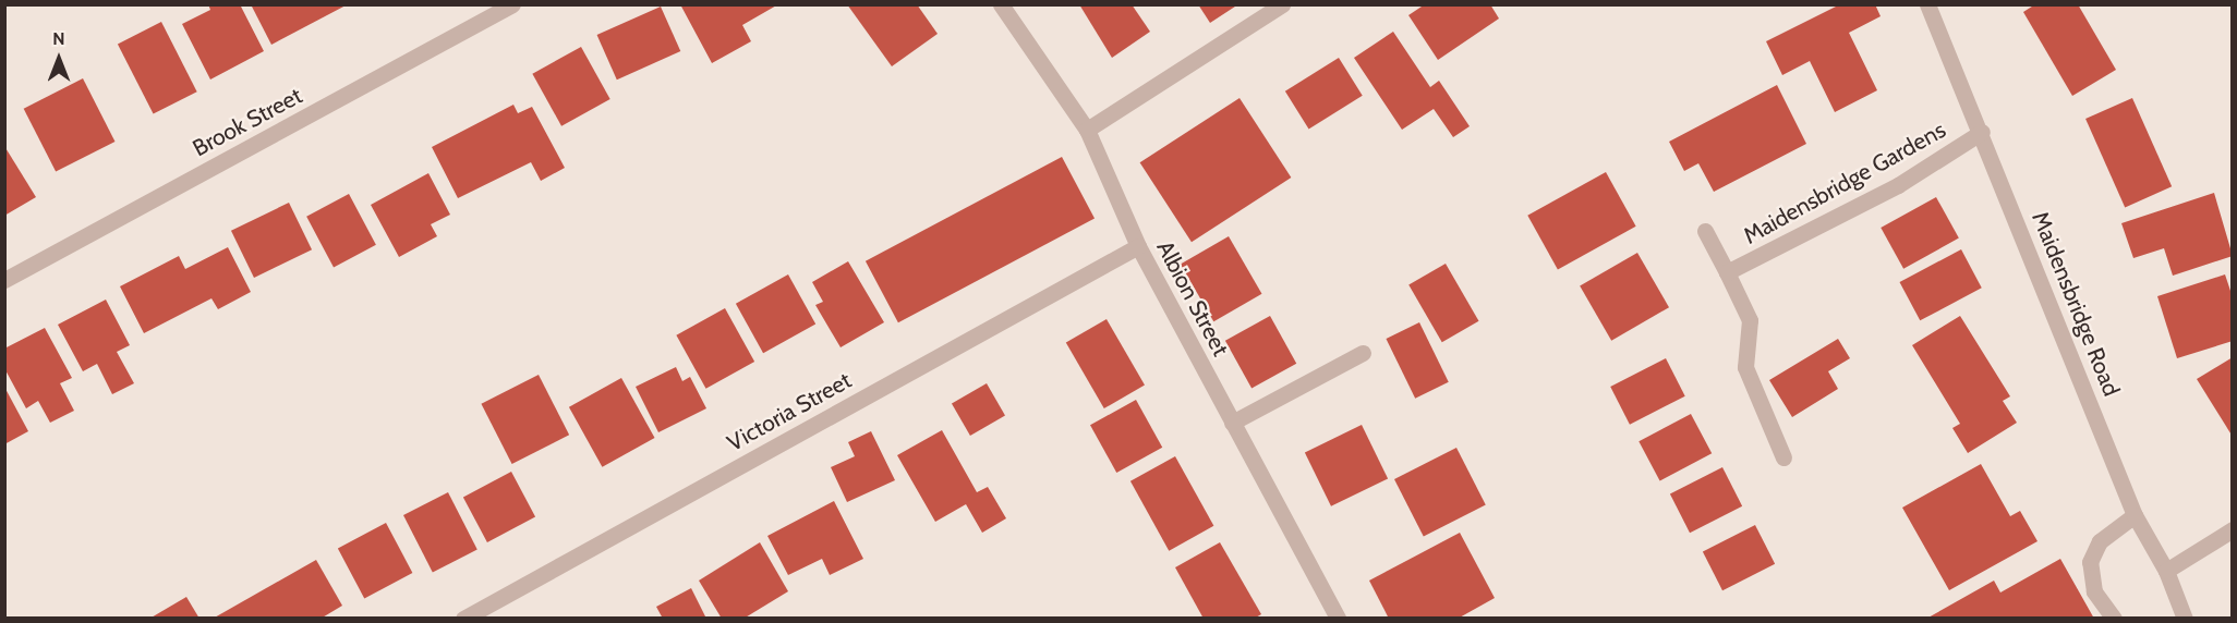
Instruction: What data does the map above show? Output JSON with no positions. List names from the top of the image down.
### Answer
{
  "streets": {
    "street": [
      "Brook Street",
      "Maidensbridge Gardens",
      "Albion Street",
      "Maidensbridge Road",
      "Victoria Street"
    ]
  },
  "crossings": [
    ["Maidensbridge Gardens", "Maidensbridge Road"],
    ["Albion Street", "Victoria Street"]
  ],
  "north": "top"
}
